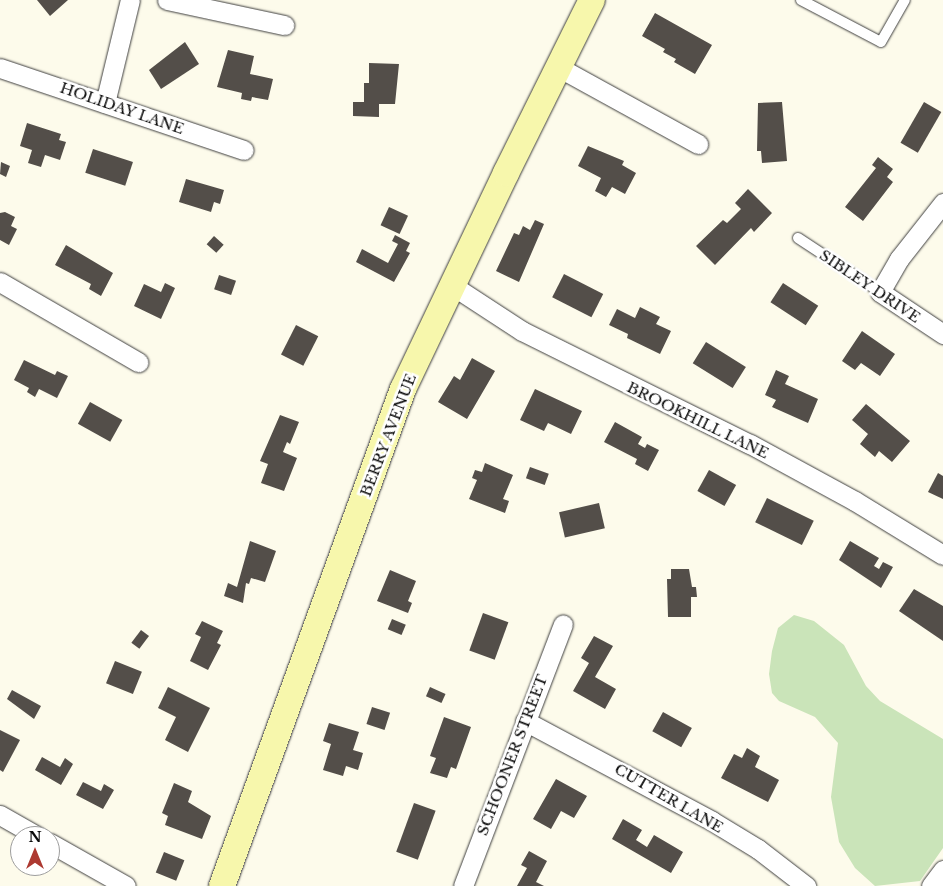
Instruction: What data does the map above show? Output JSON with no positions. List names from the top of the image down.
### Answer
{
  "streets": {
    "street": [
      "HOLIDAY LANE",
      "SIBLEY DRIVE",
      "BROOKHILL LANE",
      "BERRY AVENUE",
      "SCHOONER STREET",
      "CUTTER LANE"
    ]
  },
  "crossings": [
    ["BROOKHILL LANE", "BERRY AVENUE"],
    ["SCHOONER STREET", "CUTTER LANE"]
  ],
  "north": "top"
}
